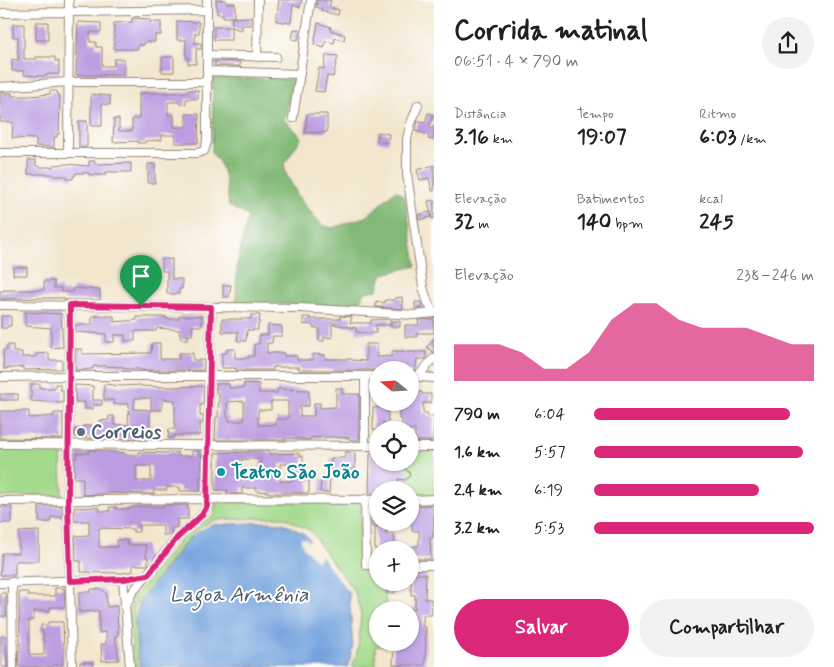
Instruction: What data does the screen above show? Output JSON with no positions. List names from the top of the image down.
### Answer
{
  "water": ["Lagoa Armênia"],
  "places": ["Correios", "Teatro São João"],
  "north": "left",
  "page": {
    "heading": ["Corrida matinal", "06:51 · 4 × 790 m"],
    "stats": [
      ["Distância", "3.16 km"],
      ["Tempo", "19:07"],
      ["Ritmo", "6:03 /km"],
      ["Elevação", "32 m"],
      ["Batimentos", "140 bpm"],
      ["kcal", "245"]
    ],
    "chart": ["Elevação", "238–246 m"],
    "map_buttons": ["+", "−"],
    "list": [
      {
        "name": "790 m",
        "note": "6:04"
      },
      {
        "name": "1.6 km",
        "note": "5:57"
      },
      {
        "name": "2.4 km",
        "note": "6:19"
      },
      {
        "name": "3.2 km",
        "note": "5:53"
      }
    ],
    "buttons": ["Salvar", "Compartilhar"]
  }
}
